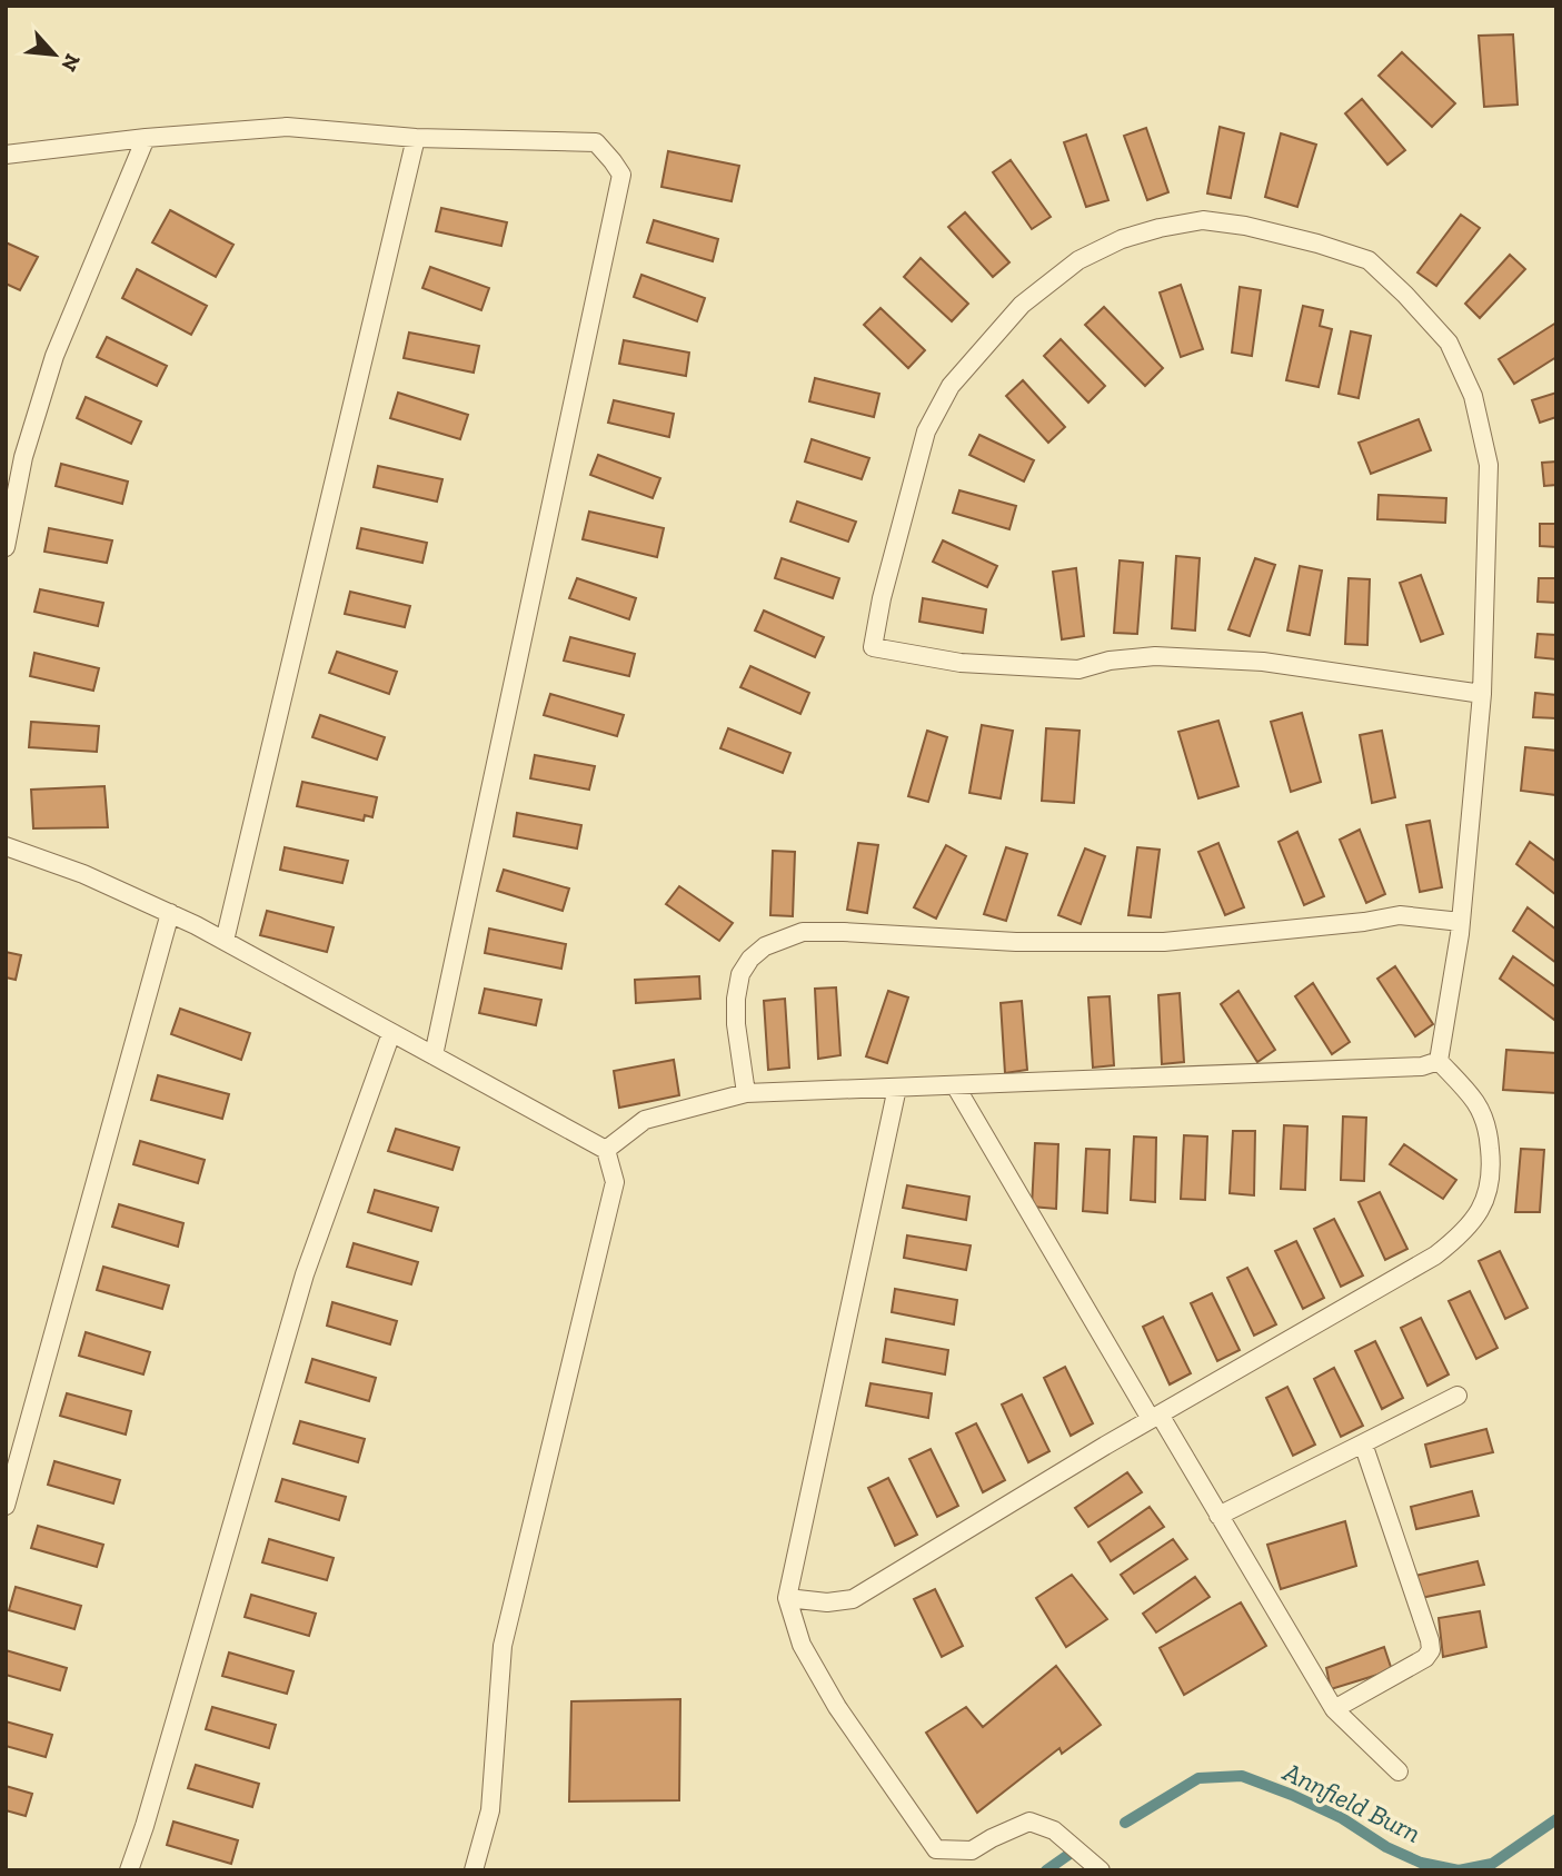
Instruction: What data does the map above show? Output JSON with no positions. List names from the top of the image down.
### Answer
{
  "water": ["Annfield Burn"],
  "north": "bottom right"
}
